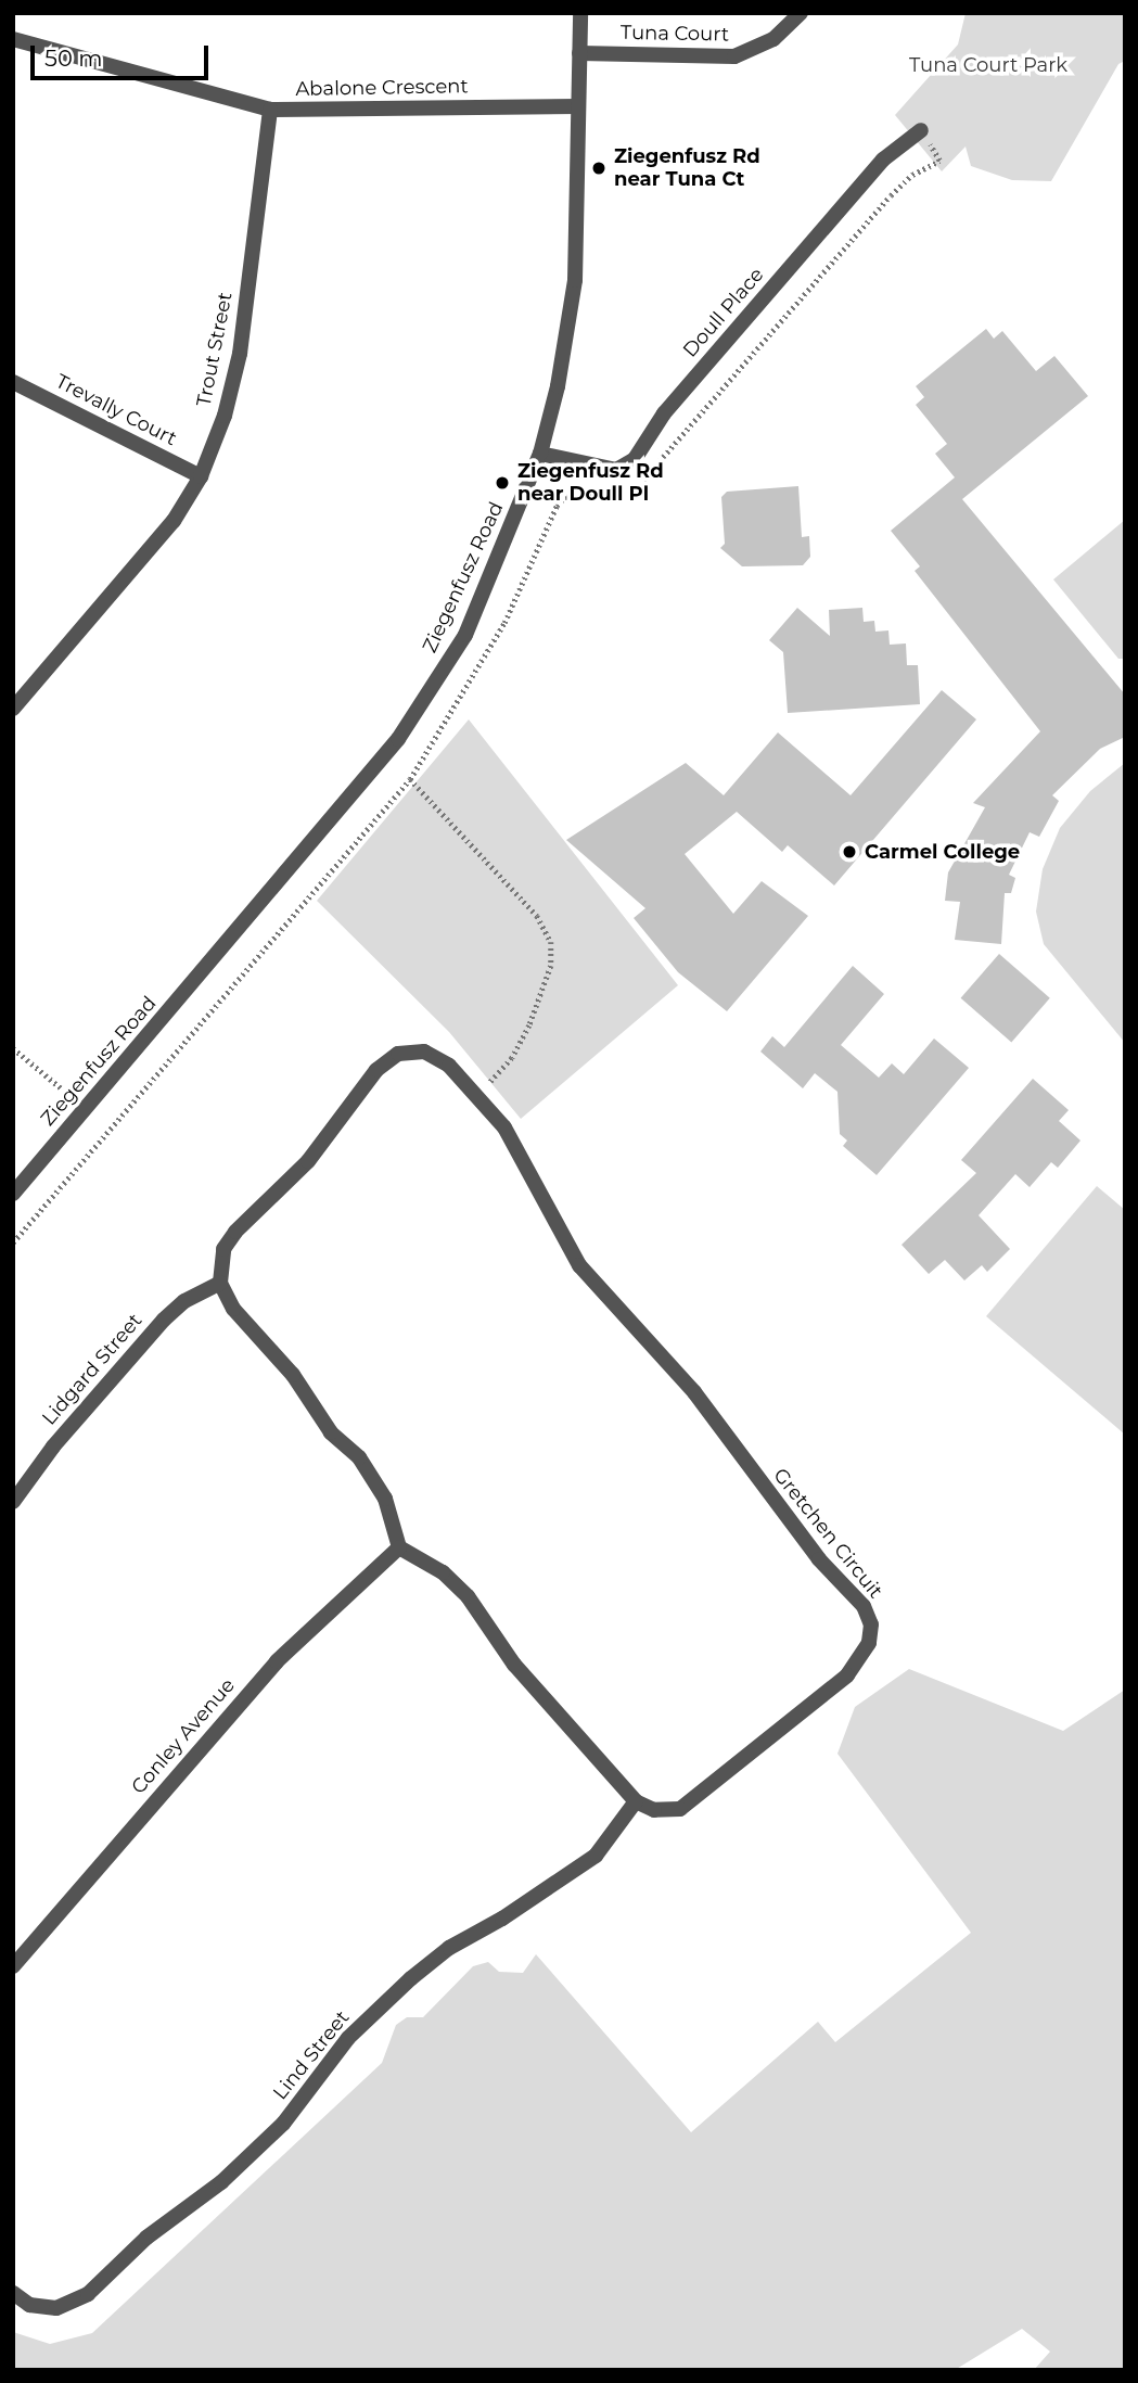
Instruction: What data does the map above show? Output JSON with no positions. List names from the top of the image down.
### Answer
{
  "streets": {
    "street": [
      "Tuna Court",
      "Abalone Crescent",
      "Doull Place",
      "Trout Street",
      "Trevally Court",
      "Ziegenfusz Road",
      "Lidgard Street",
      "Gretchen Circuit",
      "Conley Avenue",
      "Lind Street"
    ]
  },
  "crossings": [
    ["Tuna Court", "Ziegenfusz Road"],
    ["Abalone Crescent", "Trout Street"],
    ["Abalone Crescent", "Ziegenfusz Road"],
    ["Doull Place", "Ziegenfusz Road"],
    ["Trout Street", "Trevally Court"],
    ["Lidgard Street", "Gretchen Circuit"],
    ["Gretchen Circuit", "Lind Street"]
  ],
  "parks": ["Tuna Court Park"],
  "places": ["Ziegenfusz Rd near Tuna Ct", "Ziegenfusz Rd near Doull Pl", "Carmel College"],
  "scale_bar": "50 m"
}
